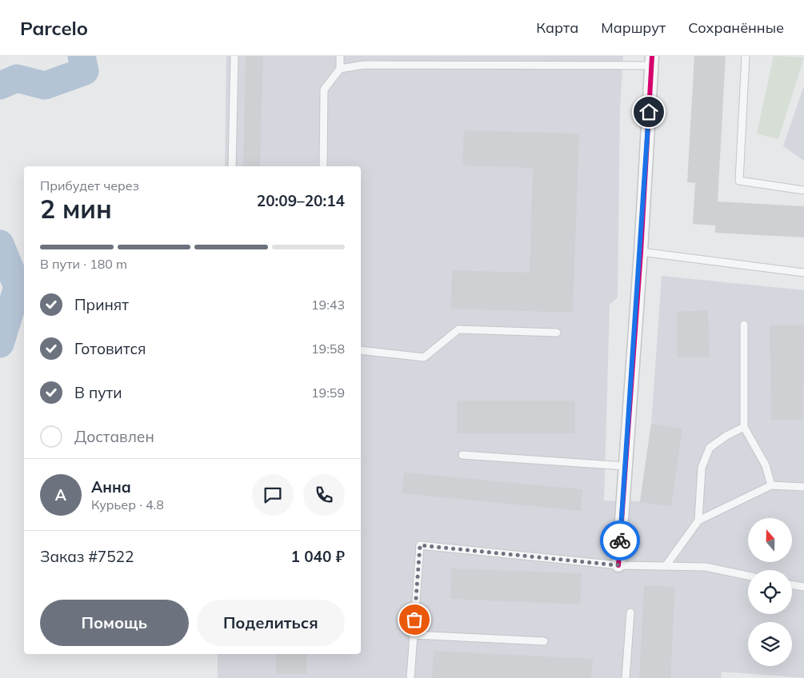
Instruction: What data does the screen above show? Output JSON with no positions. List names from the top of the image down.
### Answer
{
  "north": "top",
  "page": {
    "header": "Parcelo",
    "nav": ["Карта", "Маршрут", "Сохранённые"],
    "heading": ["2 мин", "Прибудет через", "20:09–20:14"],
    "panel": [
      "Анна",
      "Курьер · 4.8",
      "Заказ #7522",
      "1 040 ₽"
    ],
    "bar": "В пути · 180 m",
    "list": [
      ["Принят", "19:43"],
      ["Готовится", "19:58"],
      ["В пути", "19:59"],
      "Доставлен"
    ],
    "round": "А",
    "buttons": ["Помощь", "Поделиться"]
  }
}
